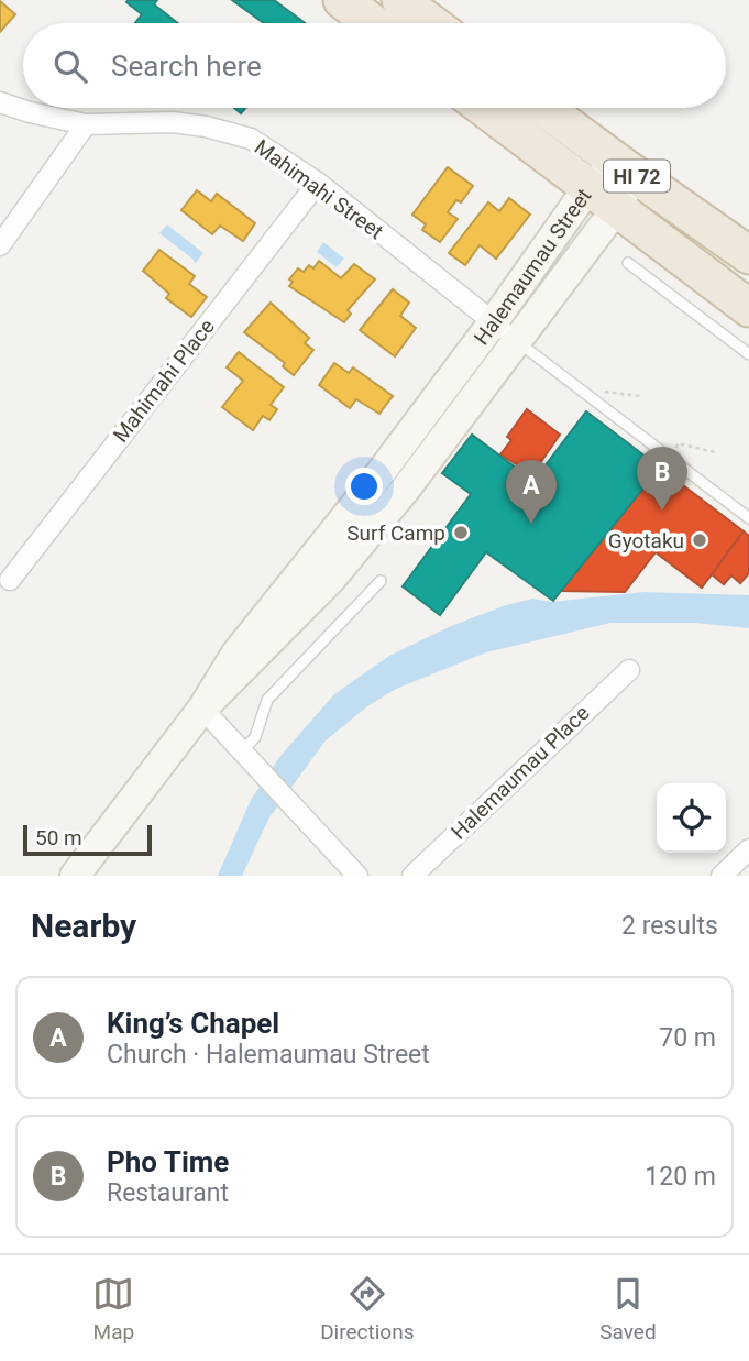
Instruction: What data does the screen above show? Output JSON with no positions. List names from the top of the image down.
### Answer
{
  "streets": {
    "highway": ["HI 72"],
    "street": [
      "Mahimahi Street",
      "Halemaumau Street",
      "Mahimahi Place",
      "Halemaumau Place"
    ]
  },
  "crossings": [
    ["HI 72", "Halemaumau Street"],
    ["Mahimahi Street", "Halemaumau Street"],
    ["Mahimahi Street", "Mahimahi Place"]
  ],
  "places": ["Surf Camp", "Gyotaku"],
  "scale_bar": "50 m",
  "page": {
    "search": "Search here",
    "pins": ["B", "A"],
    "scale": "50 m",
    "heading": ["Nearby", "2 results"],
    "list": [
      {
        "mark": "A",
        "name": "King’s Chapel",
        "note": "Church · Halemaumau Street",
        "value": "70 m"
      },
      {
        "mark": "B",
        "name": "Pho Time",
        "note": "Restaurant",
        "value": "120 m"
      }
    ],
    "nav": ["Map", "Directions", "Saved"]
  }
}
